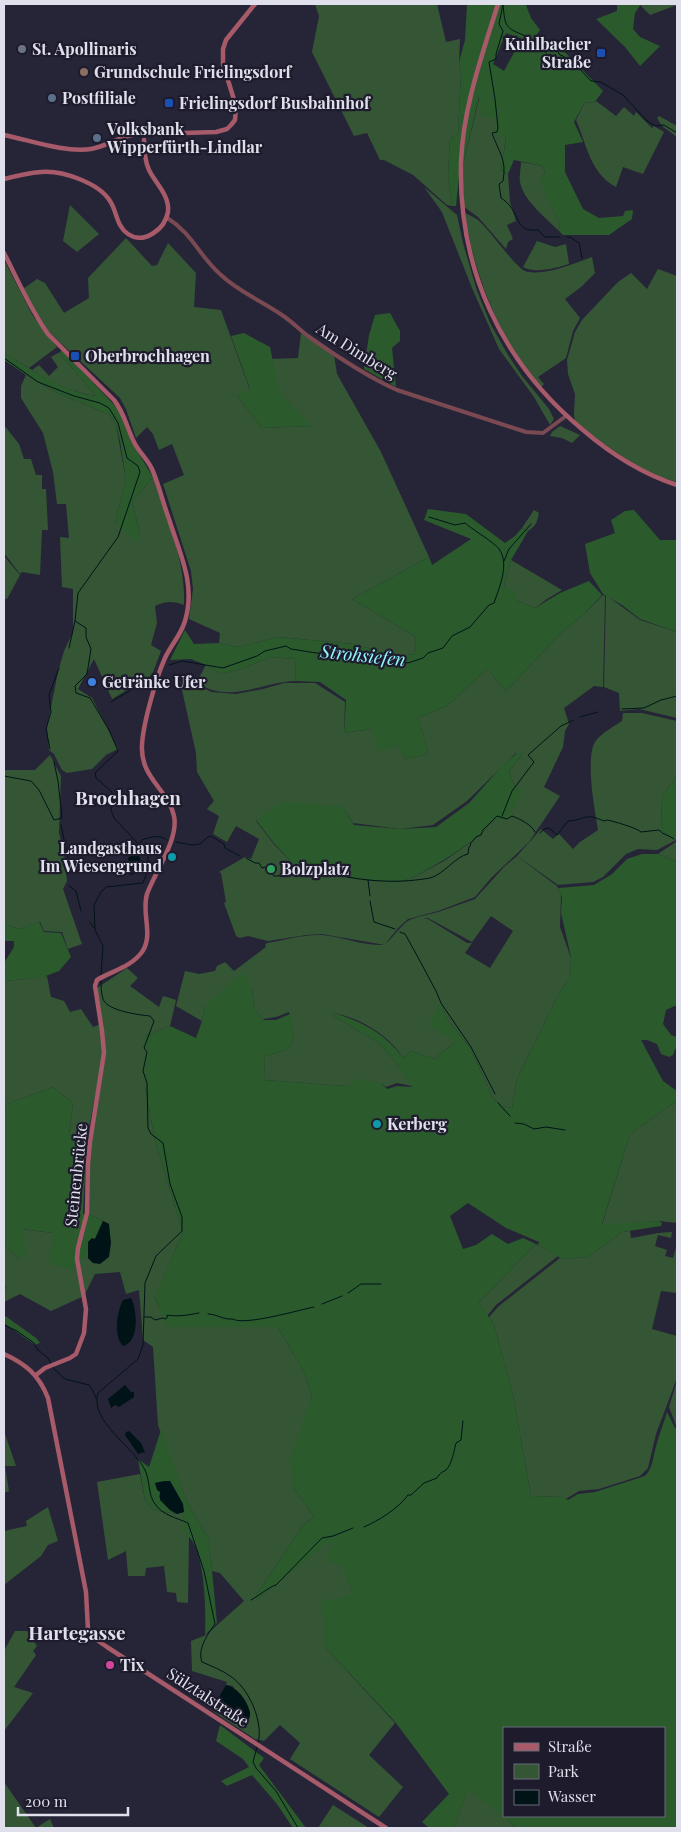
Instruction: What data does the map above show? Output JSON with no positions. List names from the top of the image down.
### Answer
{
  "streets": {
    "main road": ["Steinenbrücke", "Sülztalstraße"],
    "street": ["Am Dimberg"]
  },
  "crossings": [
    ["Steinenbrücke", "Sülztalstraße"]
  ],
  "districts": ["Brochhagen", "Hartegasse"],
  "water": ["Strohsiefen"],
  "places": {
    "other": [
      "St. Apollinaris",
      "Grundschule Frielingsdorf",
      "Postfiliale",
      "Volksbank Wipperfürth-Lindlar",
      "Getränke Ufer",
      "Landgasthaus Im Wiesengrund",
      "Bolzplatz",
      "Kerberg",
      "Tix"
    ],
    "transit": ["Kuhlbacher Straße", "Frielingsdorf Busbahnhof", "Oberbrochhagen"]
  },
  "legend": ["Straße", "Park", "Wasser"],
  "scale_bar": "200 m"
}
